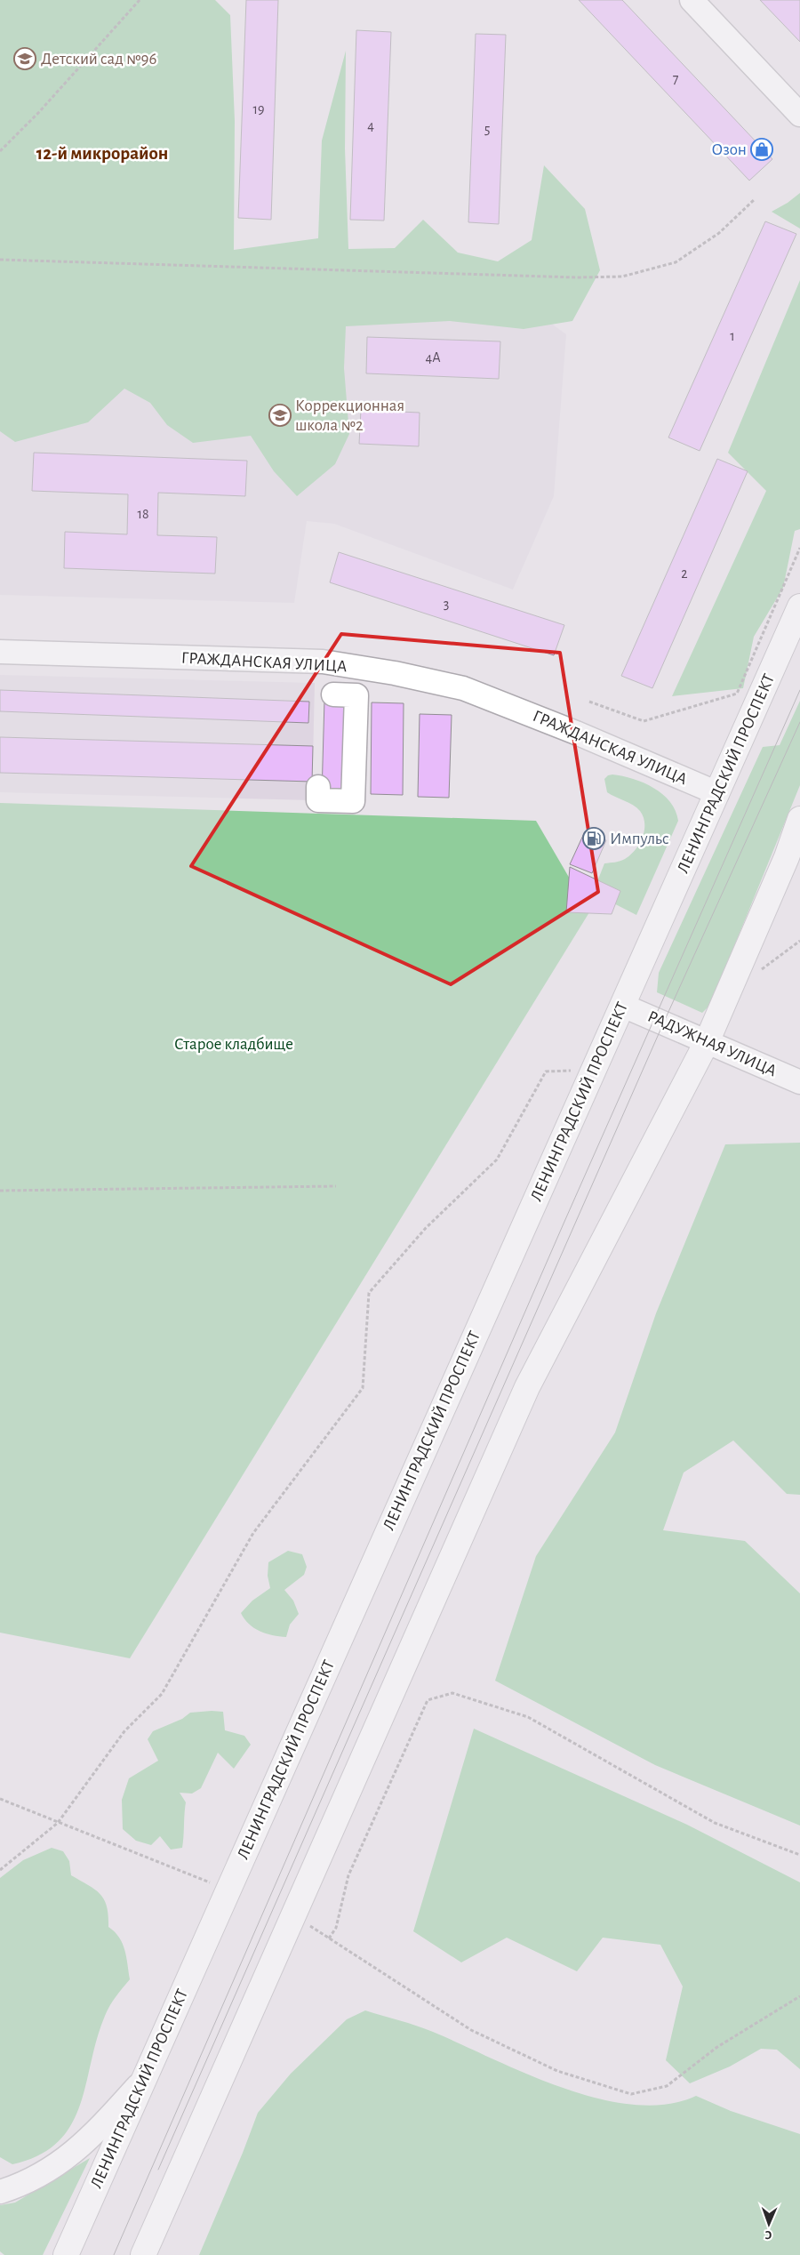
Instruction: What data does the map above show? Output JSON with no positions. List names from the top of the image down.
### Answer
{
  "streets": {
    "main road": ["ЛЕНИНГРАДСКИЙ ПРОСПЕКТ"],
    "street": ["ГРАЖДАНСКАЯ УЛИЦА", "РАДУЖНАЯ УЛИЦА"]
  },
  "crossings": [
    ["ГРАЖДАНСКАЯ УЛИЦА", "ЛЕНИНГРАДСКИЙ ПРОСПЕКТ"],
    ["ЛЕНИНГРАДСКИЙ ПРОСПЕКТ", "РАДУЖНАЯ УЛИЦА"]
  ],
  "districts": ["12-й микрорайон"],
  "parks": ["Старое кладбище"],
  "places": {
    "school or university": ["Детский сад №96", "Коррекционная школа №2"],
    "shop": ["Озон"],
    "fuel station": ["Импульс"]
  },
  "house_numbers": [
    "7",
    "19",
    "4",
    "5",
    "1",
    "4А",
    "18",
    "2",
    "3"
  ],
  "north": "bottom"
}
